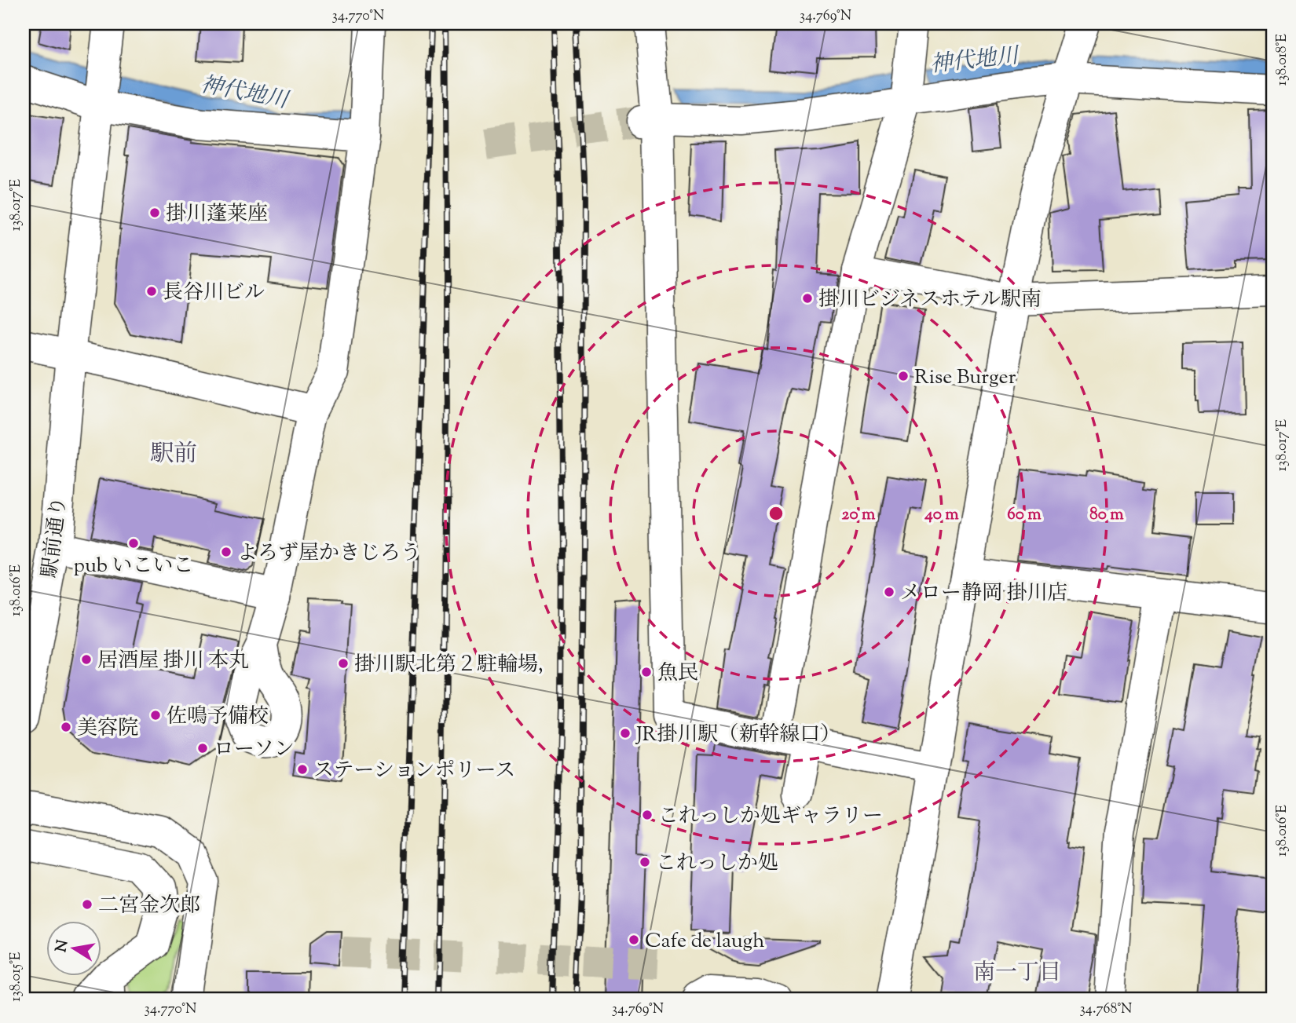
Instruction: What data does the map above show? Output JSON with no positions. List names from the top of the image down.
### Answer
{
  "streets": {
    "street": ["駅前通り"]
  },
  "districts": ["駅前", "南一丁目"],
  "water": ["神代地川"],
  "places": [
    "掛川蓬莱座",
    "長谷川ビル",
    "掛川ビジネスホテル駅南",
    "Rise Burger",
    "pub いこいこ",
    "よろず屋かきじろう",
    "メロー静岡 掛川店",
    "居酒屋 掛川 本丸",
    "掛川駅北第２駐輪場,",
    "魚民",
    "佐鳴予備校",
    "美容院",
    "JR掛川駅（新幹線口）",
    "ローソン",
    "ステーションポリース",
    "これっしか処ギャラリー",
    "これっしか処",
    "二宮金次郎",
    "Cafe de laugh"
  ],
  "north": "left",
  "coordinates": [
    "34.770°N",
    "34.769°N",
    "138.018°E",
    "138.017°E",
    "138.016°E",
    "138.015°E",
    "34.768°N"
  ],
  "rings": [
    "20 m",
    "40 m",
    "60 m",
    "80 m"
  ]
}
